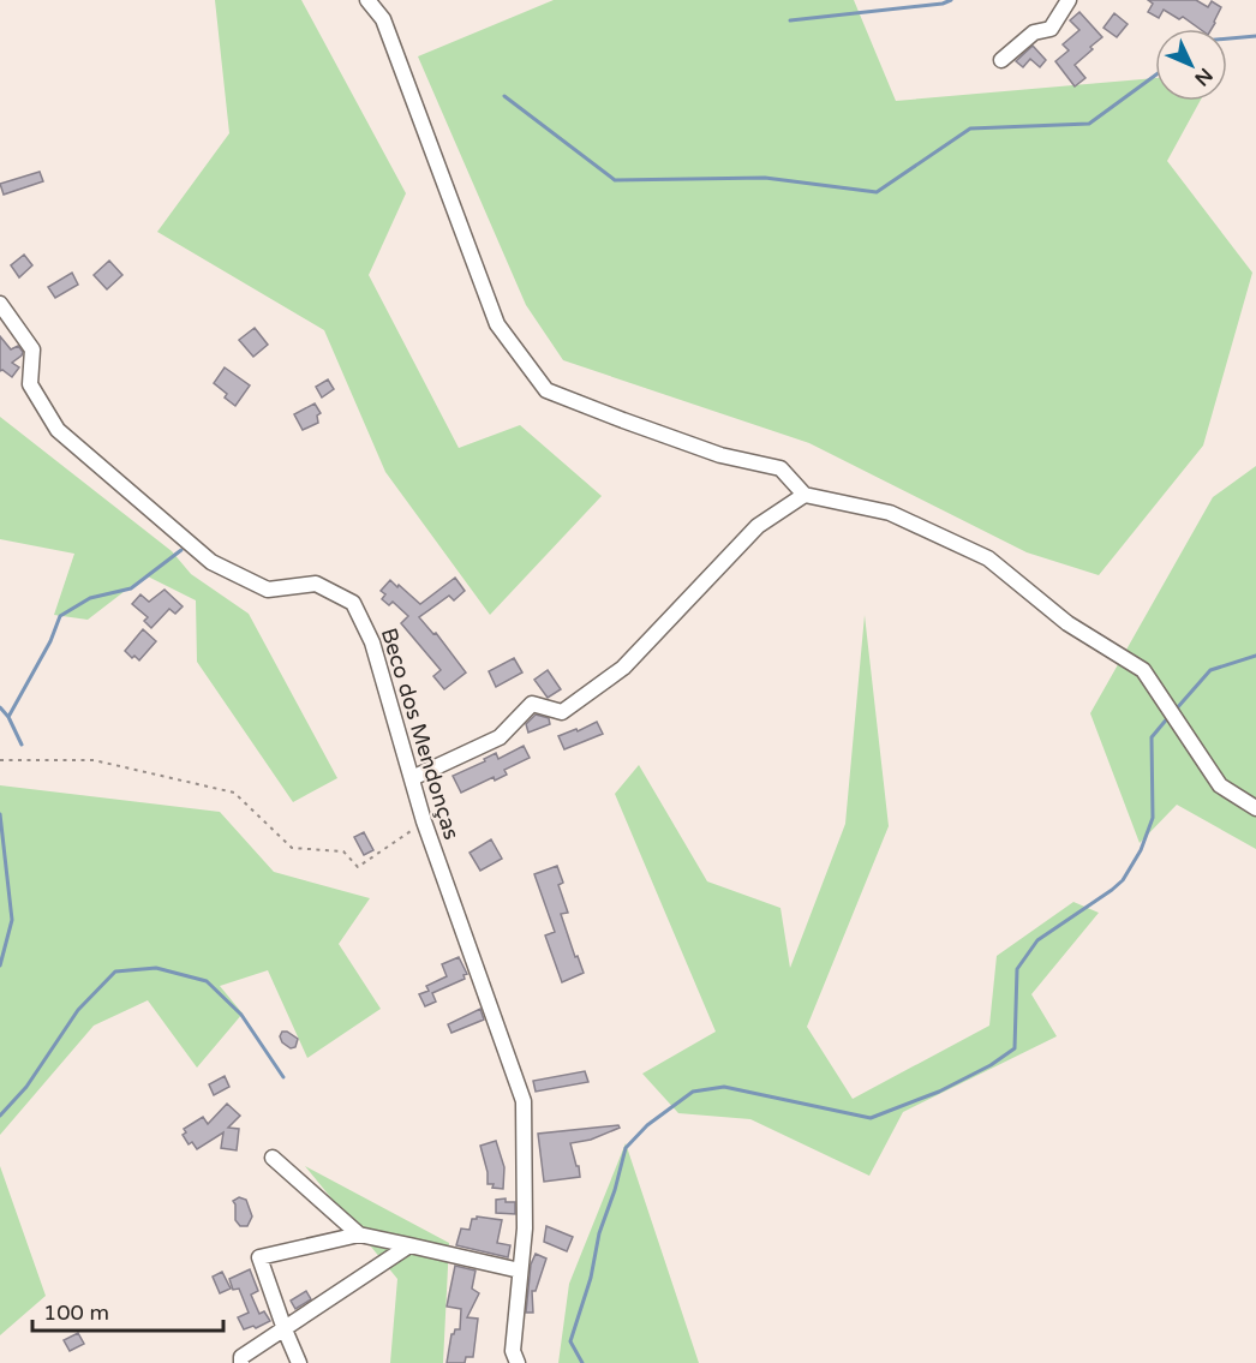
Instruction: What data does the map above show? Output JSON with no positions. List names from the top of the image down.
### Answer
{
  "streets": {
    "street": ["Beco dos Mendonças"]
  },
  "scale_bar": "100 m",
  "north": "bottom right"
}
